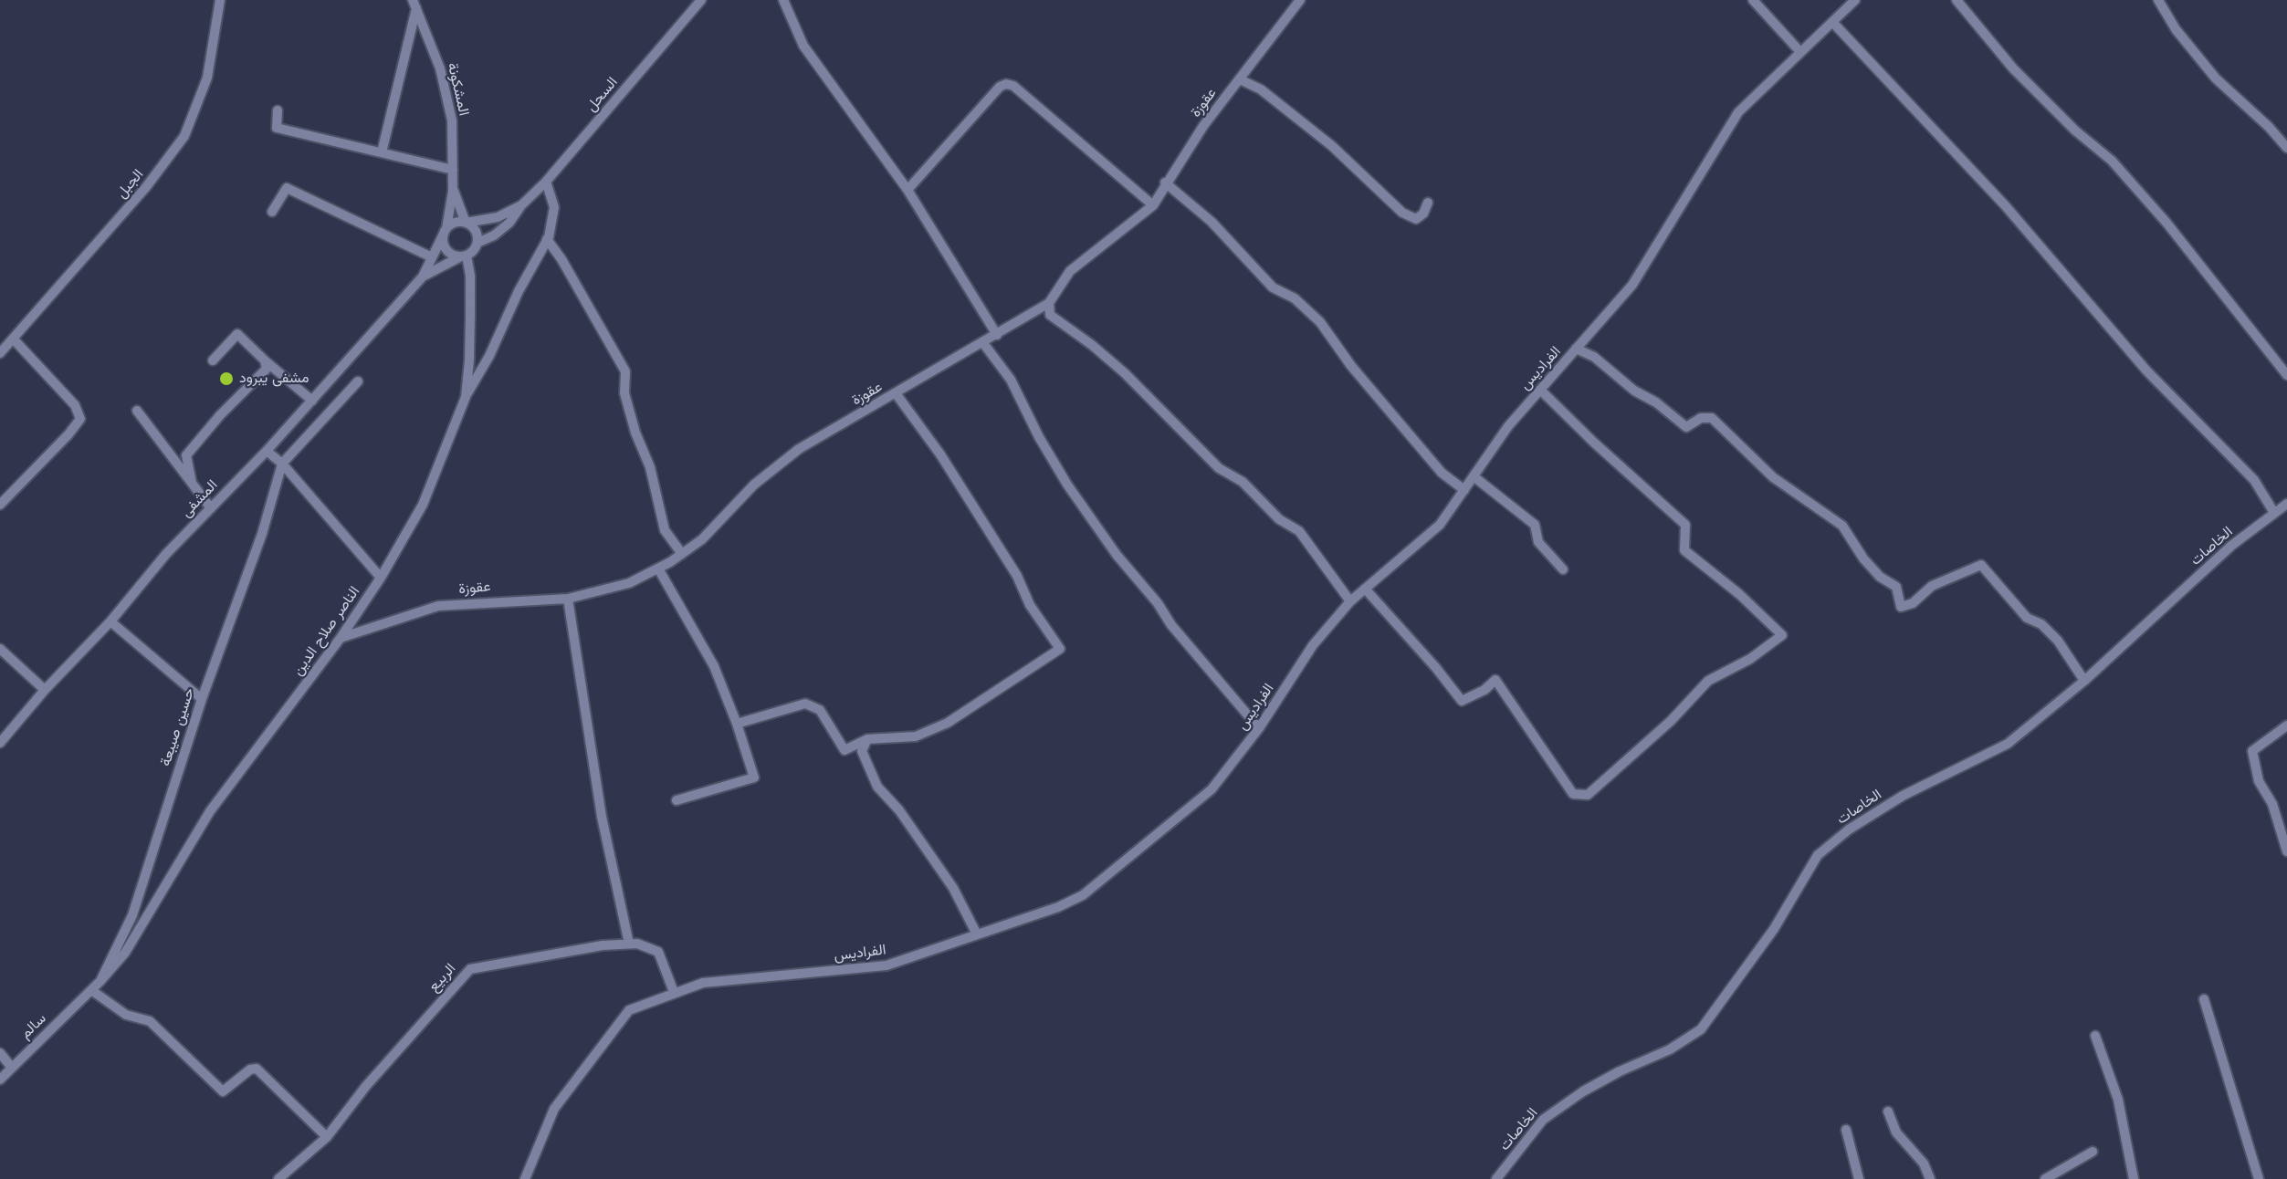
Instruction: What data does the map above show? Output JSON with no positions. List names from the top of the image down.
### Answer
{
  "streets": {
    "street": [
      "المشكونة",
      "السحل",
      "عقوزة",
      "الجبل",
      "الفراديس",
      "المشفى",
      "الخاصات",
      "الناصر صلاح الدين",
      "حسين صيبعة",
      "الربيع",
      "سالم"
    ]
  },
  "crossings": [
    ["عقوزة", "الناصر صلاح الدين"],
    ["الفراديس", "الربيع"],
    ["الناصر صلاح الدين", "حسين صيبعة"],
    ["حسين صيبعة", "سالم"]
  ],
  "places": ["مشفى يبرود"]
}
